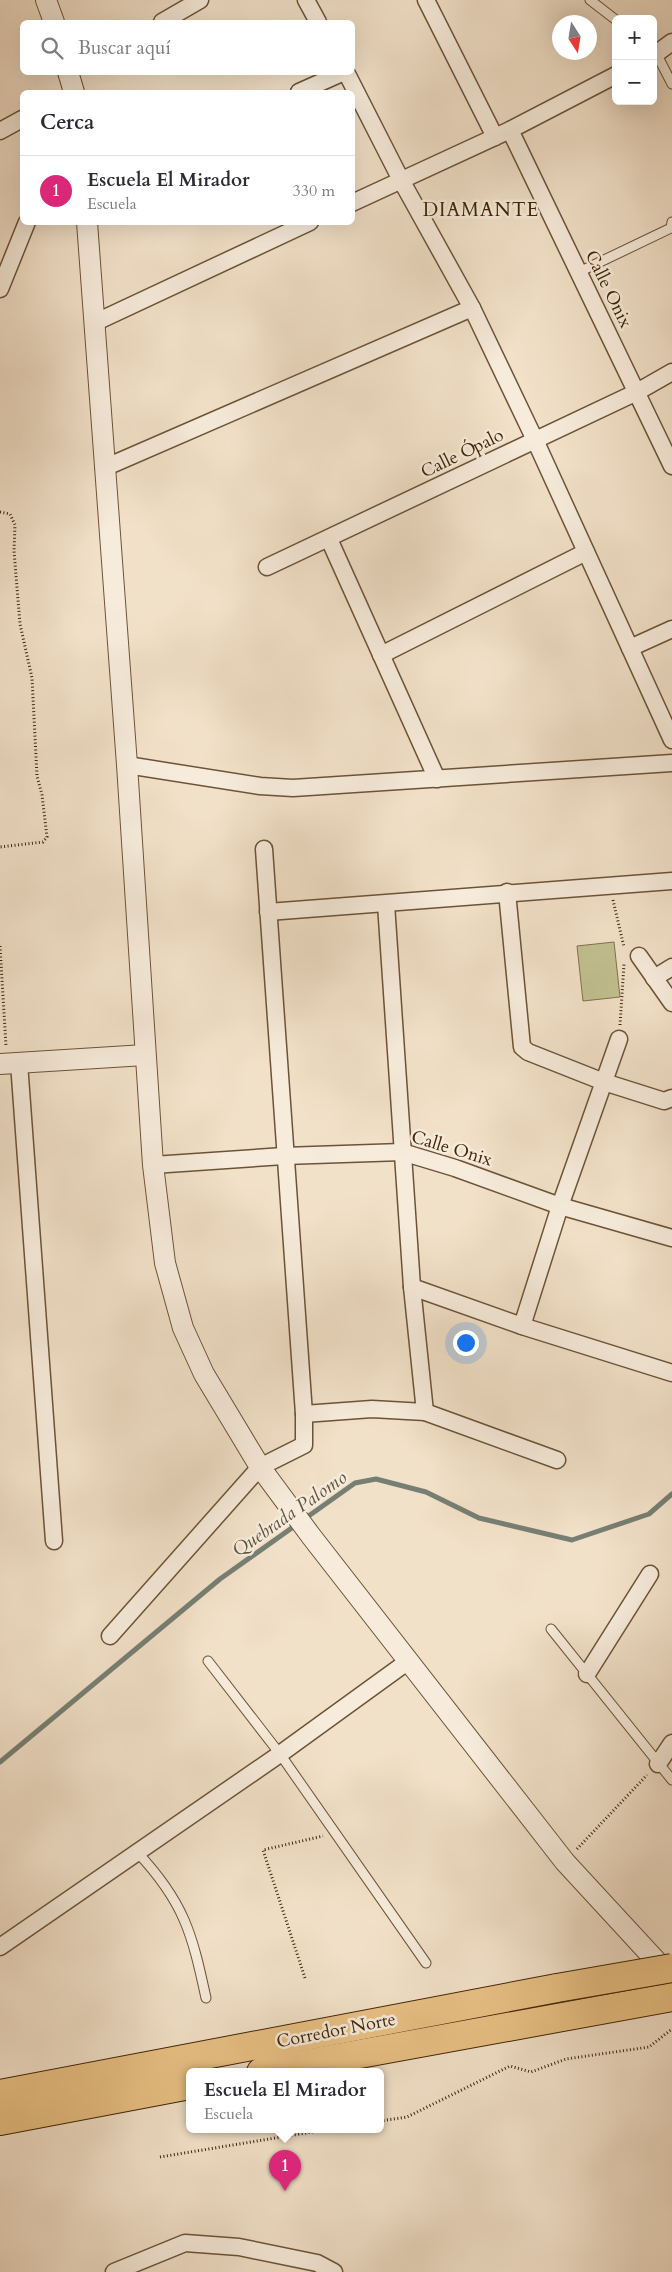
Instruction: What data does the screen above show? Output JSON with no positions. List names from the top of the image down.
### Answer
{
  "streets": {
    "highway": ["Corredor Norte"],
    "street": ["Calle Onix", "Calle Ópalo"]
  },
  "crossings": [
    ["Calle Onix", "Calle Ópalo"]
  ],
  "districts": ["DIAMANTE"],
  "water": ["Quebrada Palomo"],
  "north": "bottom",
  "page": {
    "map_buttons": ["+", "−"],
    "search": "Buscar aquí",
    "heading": "Cerca",
    "list": [
      {
        "mark": "1",
        "name": "Escuela El Mirador",
        "note": "Escuela",
        "value": "330 m"
      }
    ],
    "popup": ["Escuela El Mirador", "Escuela"],
    "pins": "1"
  }
}
